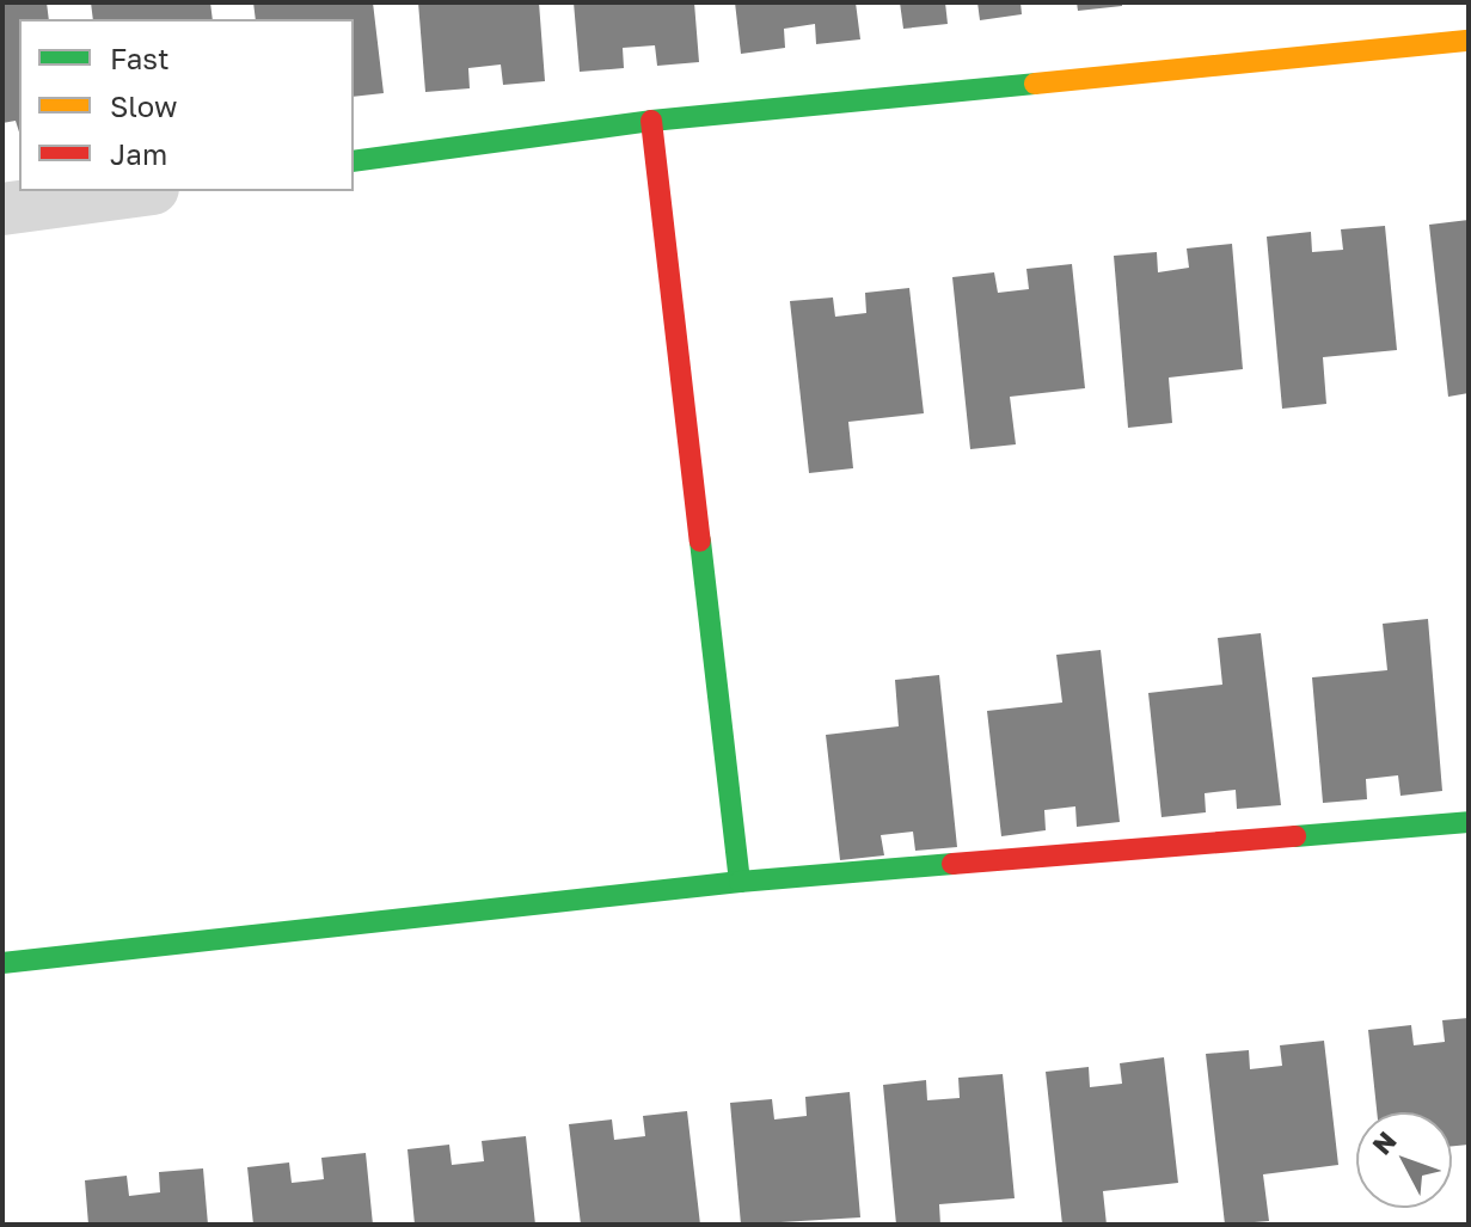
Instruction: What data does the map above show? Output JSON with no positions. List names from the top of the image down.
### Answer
{
  "legend": ["Fast", "Slow", "Jam"],
  "north": "top left"
}
